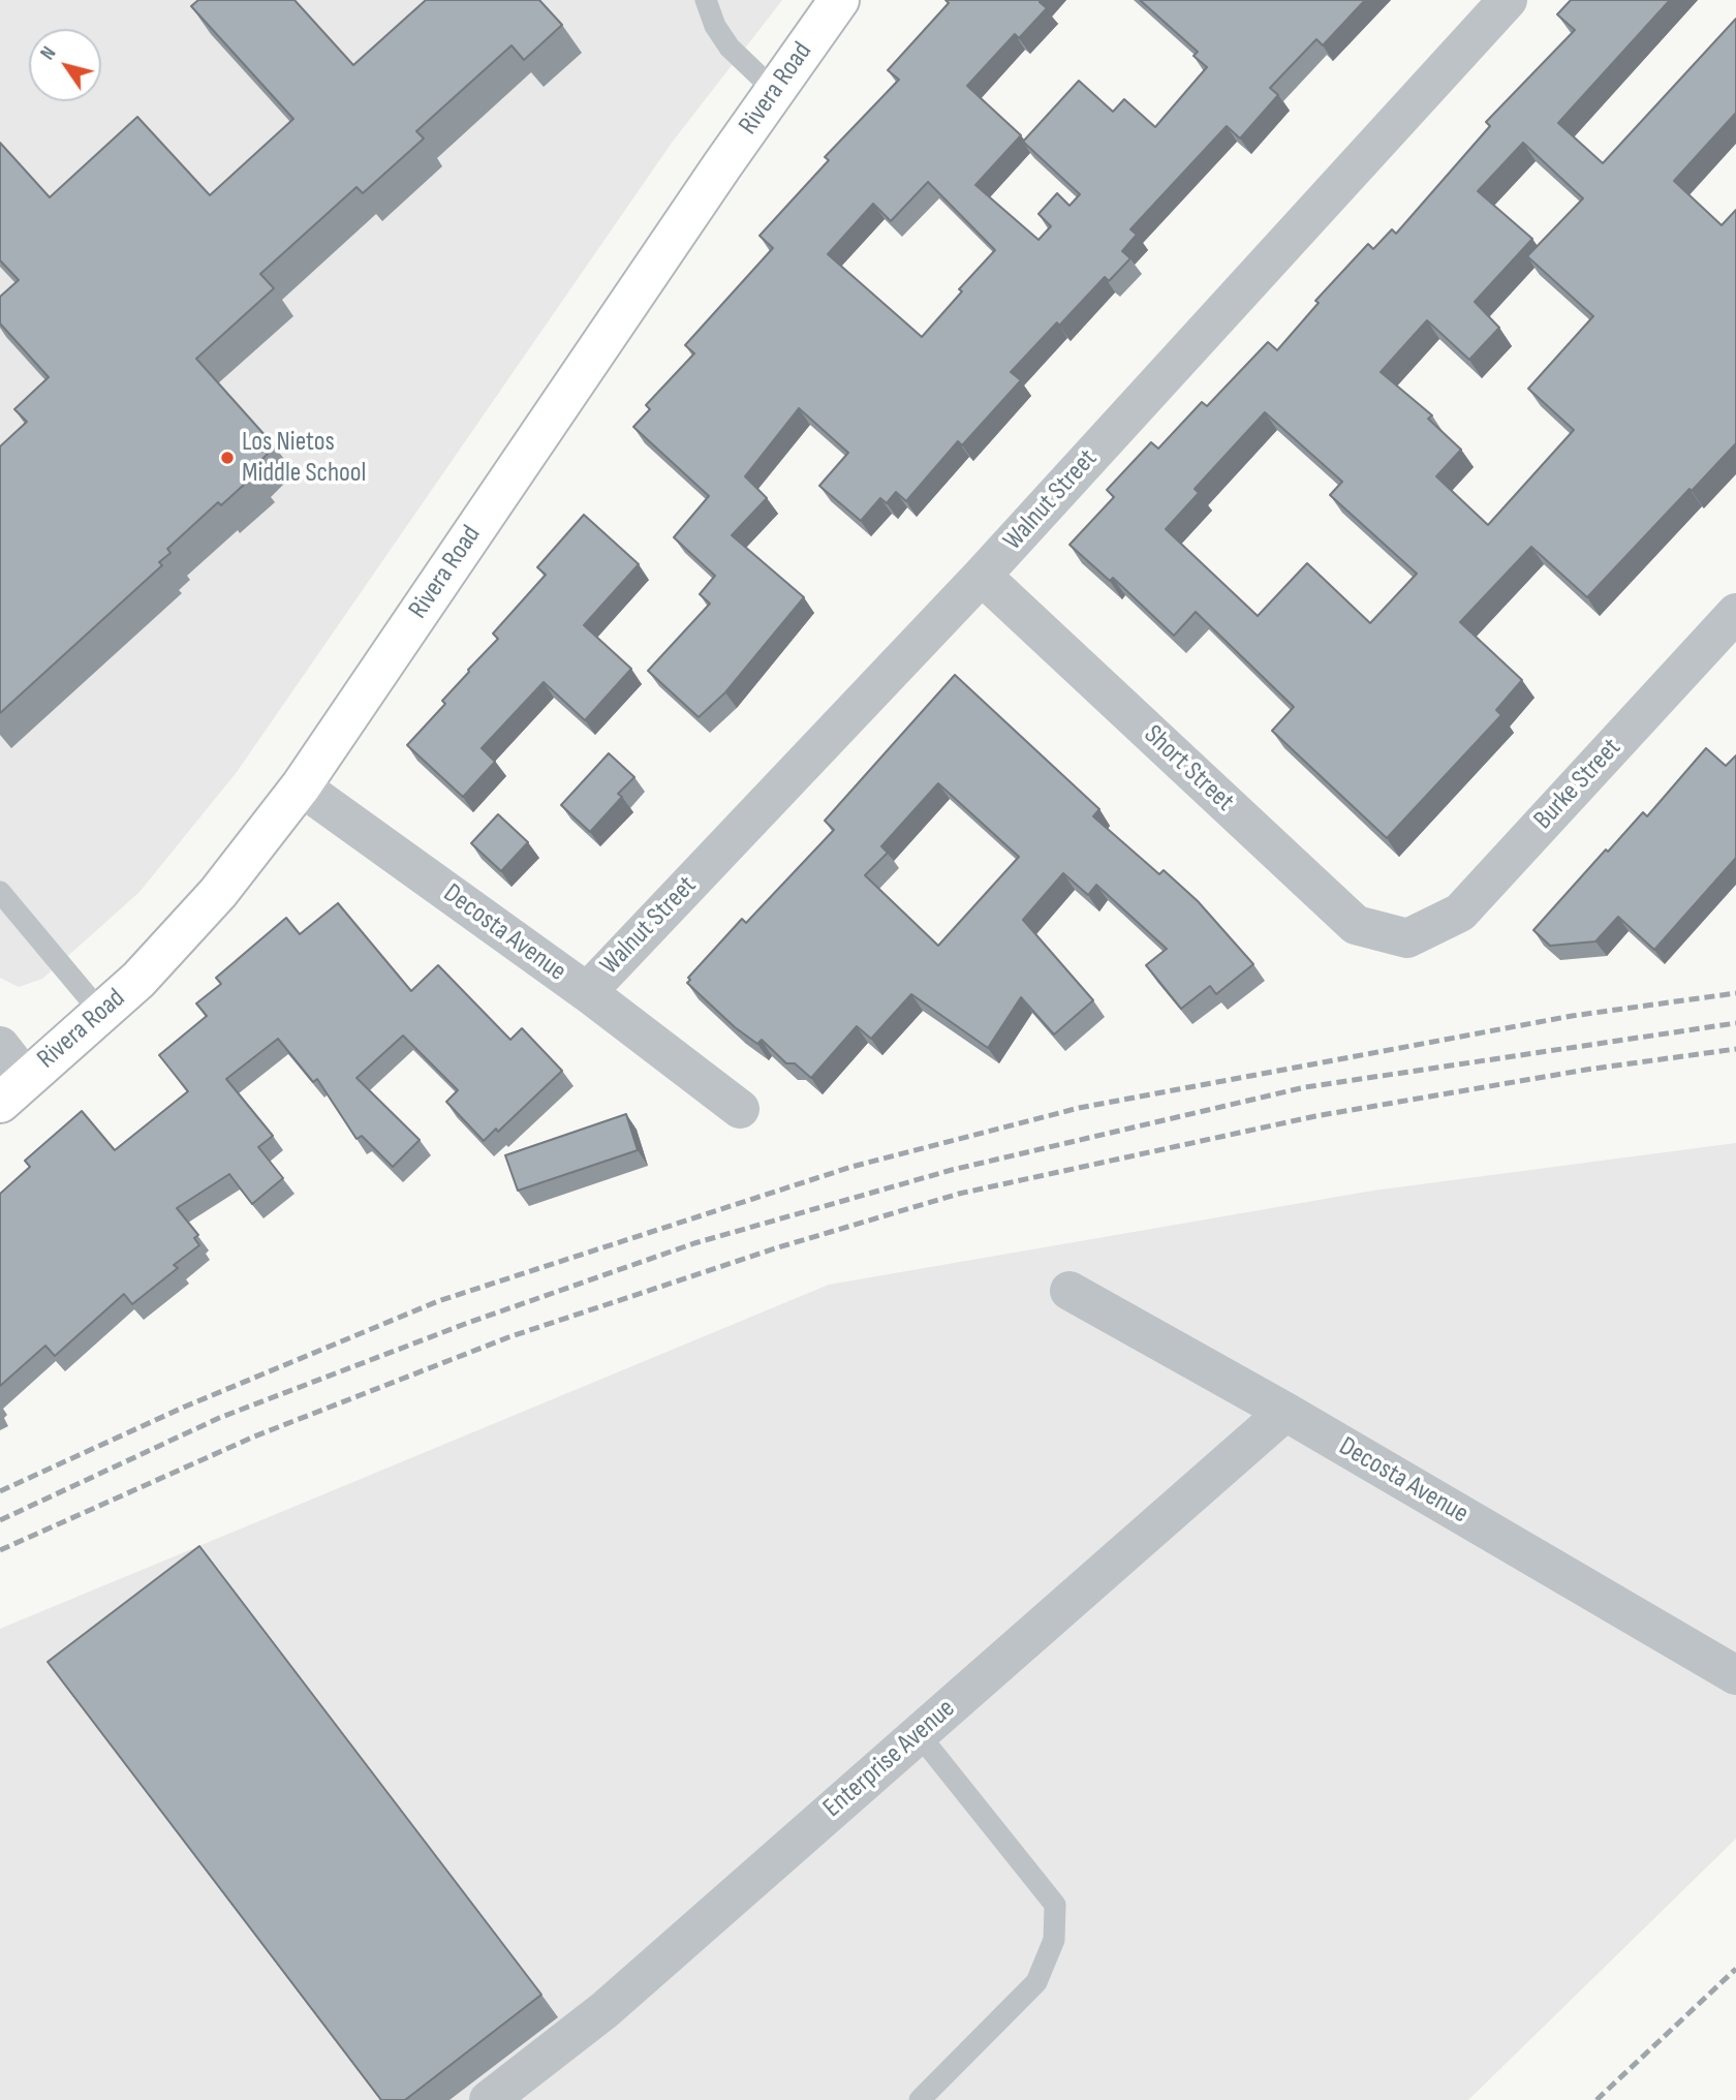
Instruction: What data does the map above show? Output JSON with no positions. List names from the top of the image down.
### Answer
{
  "streets": {
    "street": [
      "Rivera Road",
      "Walnut Street",
      "Short Street",
      "Burke Street",
      "Decosta Avenue",
      "Enterprise Avenue"
    ]
  },
  "crossings": [
    ["Rivera Road", "Decosta Avenue"],
    ["Walnut Street", "Short Street"],
    ["Walnut Street", "Decosta Avenue"],
    ["Short Street", "Burke Street"],
    ["Decosta Avenue", "Enterprise Avenue"]
  ],
  "places": ["Los Nietos Middle School"],
  "north": "top left"
}
